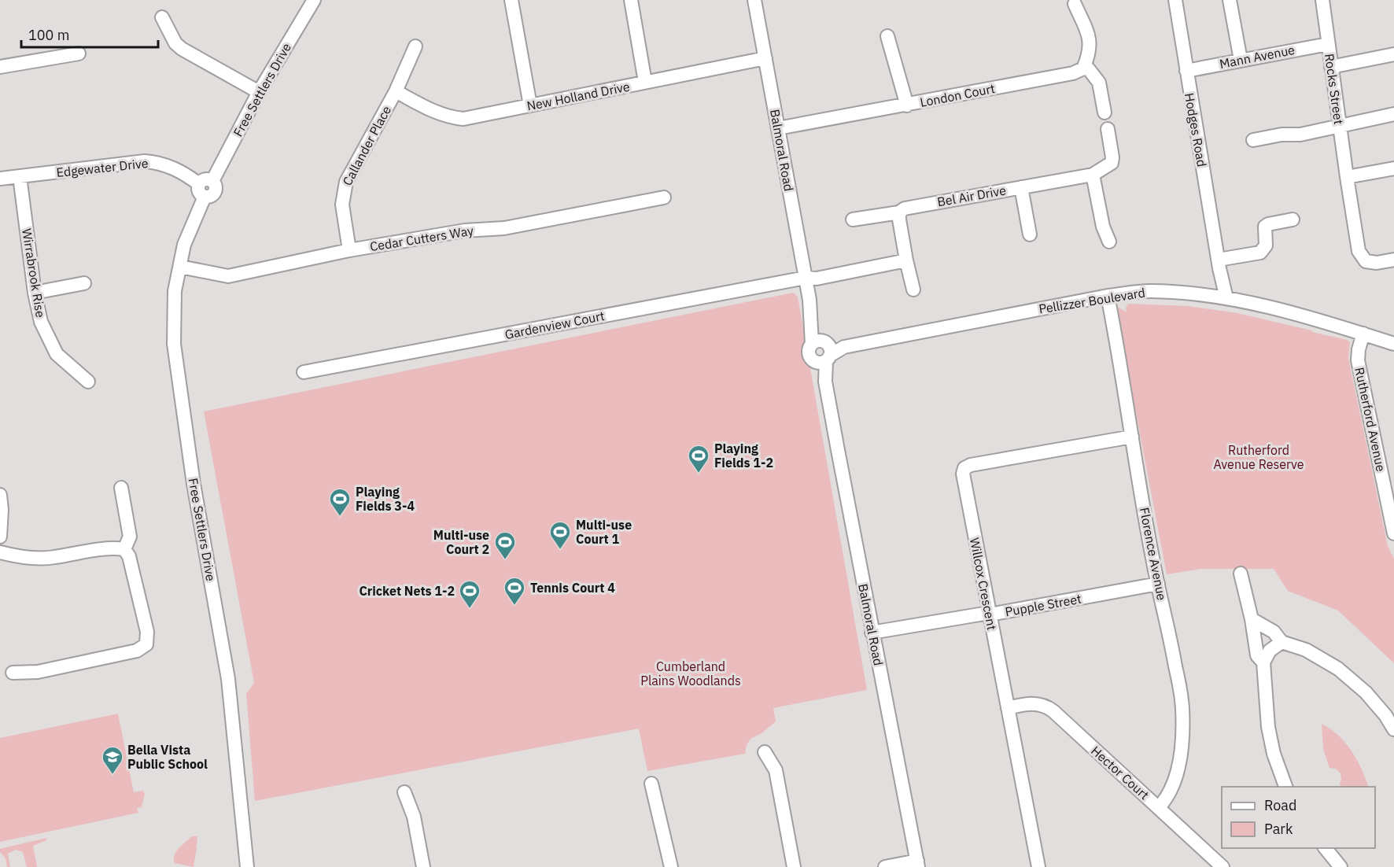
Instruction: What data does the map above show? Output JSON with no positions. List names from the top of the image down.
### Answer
{
  "streets": {
    "street": [
      "Mann Avenue",
      "Rocks Street",
      "Free Settlers Drive",
      "London Court",
      "New Holland Drive",
      "Hodges Road",
      "Callander Place",
      "Balmoral Road",
      "Edgewater Drive",
      "Bel Air Drive",
      "Cedar Cutters Way",
      "Wirrabrook Rise",
      "Pellizzer Boulevard",
      "Gardenview Court",
      "Rutherford Avenue",
      "Florence Avenue",
      "Willcox Crescent",
      "Pupple Street",
      "Hector Court"
    ]
  },
  "crossings": [
    ["Mann Avenue", "Rocks Street"],
    ["Mann Avenue", "Hodges Road"],
    ["Free Settlers Drive", "Edgewater Drive"],
    ["Free Settlers Drive", "Cedar Cutters Way"],
    ["London Court", "Balmoral Road"],
    ["New Holland Drive", "Callander Place"],
    ["New Holland Drive", "Balmoral Road"],
    ["Hodges Road", "Pellizzer Boulevard"],
    ["Callander Place", "Cedar Cutters Way"],
    ["Balmoral Road", "Pellizzer Boulevard"],
    ["Balmoral Road", "Gardenview Court"],
    ["Balmoral Road", "Pupple Street"],
    ["Edgewater Drive", "Wirrabrook Rise"],
    ["Pellizzer Boulevard", "Rutherford Avenue"],
    ["Pellizzer Boulevard", "Florence Avenue"],
    ["Florence Avenue", "Willcox Crescent"],
    ["Florence Avenue", "Pupple Street"],
    ["Florence Avenue", "Hector Court"],
    ["Willcox Crescent", "Pupple Street"],
    ["Willcox Crescent", "Hector Court"]
  ],
  "parks": ["Rutherford Avenue Reserve", "Cumberland Plains Woodlands"],
  "places": {
    "sports": [
      "Playing Fields 1-2",
      "Playing Fields 3-4",
      "Multi-use Court 1",
      "Multi-use Court 2",
      "Tennis Court 4",
      "Cricket Nets 1-2"
    ],
    "school or university": ["Bella Vista Public School"]
  },
  "legend": ["Road", "Park"],
  "scale_bar": "100 m"
}
